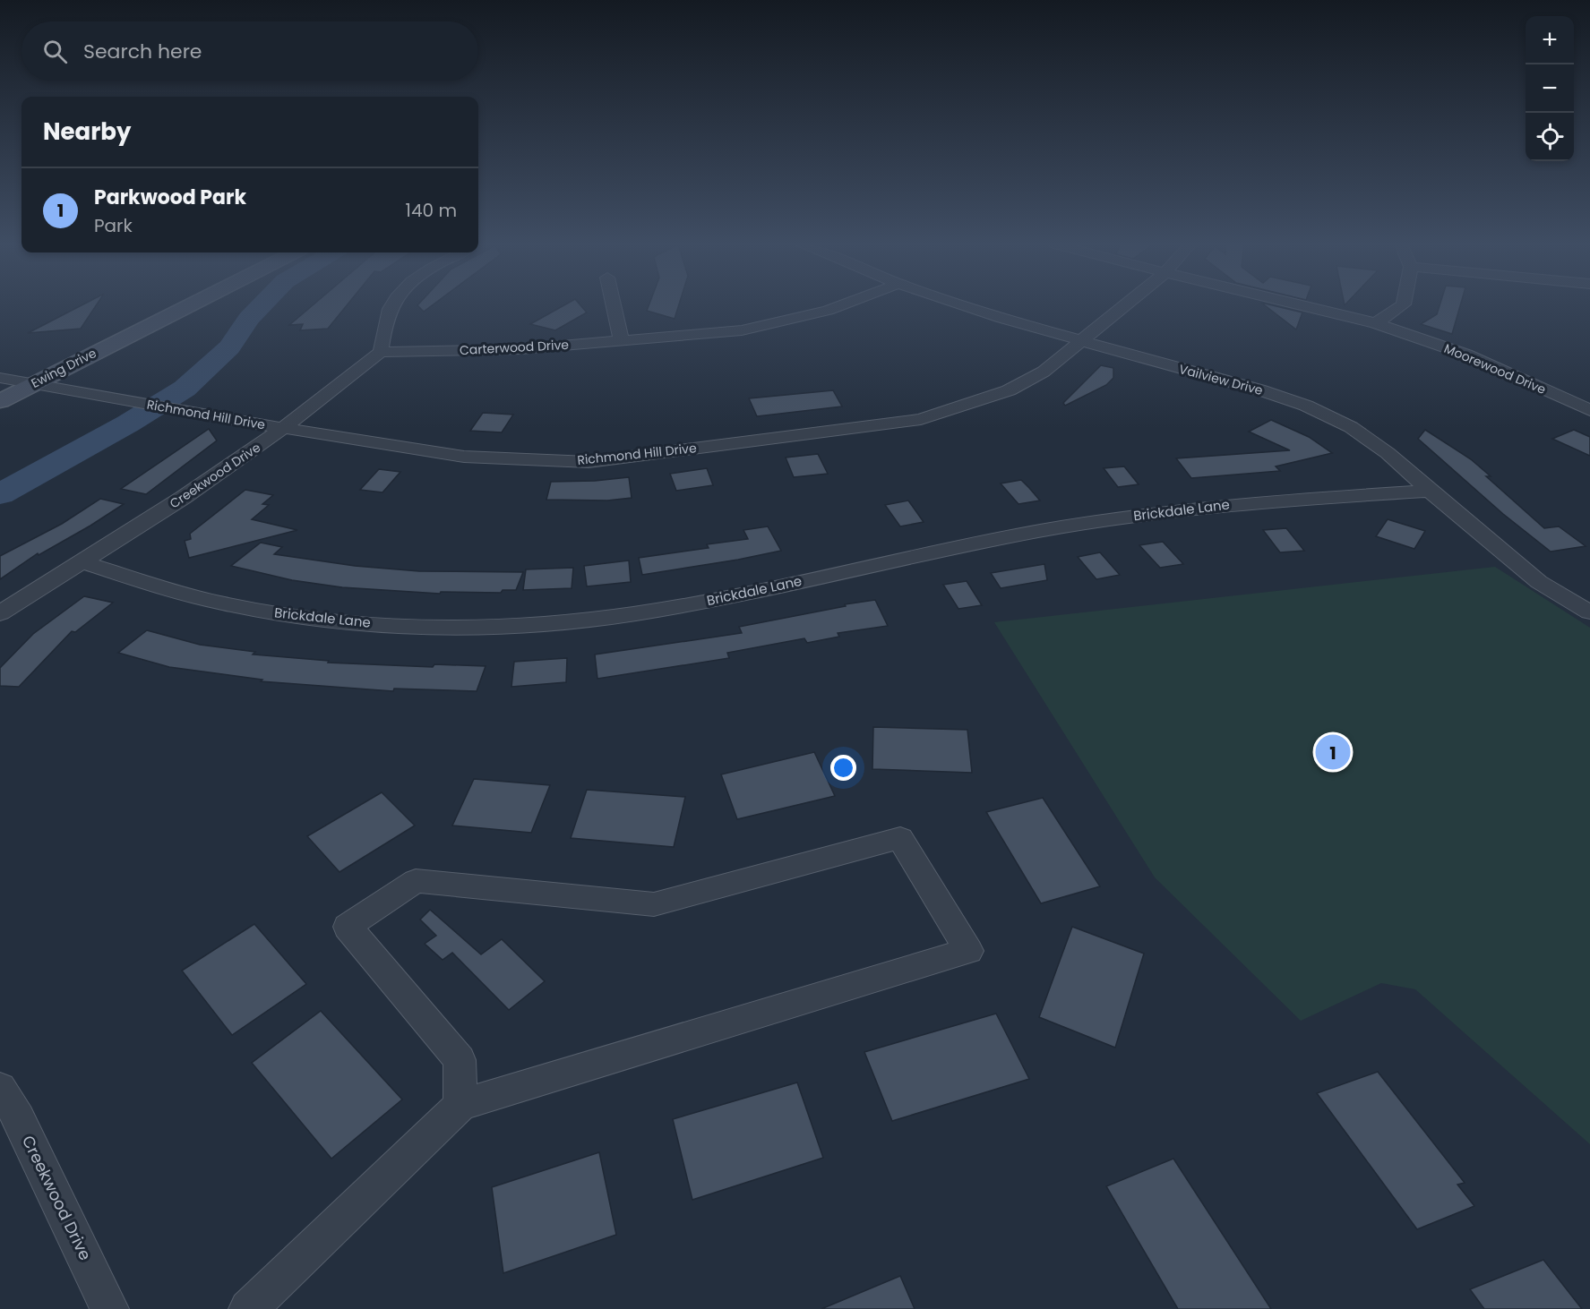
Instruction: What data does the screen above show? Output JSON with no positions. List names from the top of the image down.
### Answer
{
  "streets": {
    "main road": ["Ewing Drive"],
    "street": [
      "Carterwood Drive",
      "Moorewood Drive",
      "Vailview Drive",
      "Richmond Hill Drive",
      "Creekwood Drive",
      "Brickdale Lane"
    ]
  },
  "crossings": [
    ["Carterwood Drive", "Creekwood Drive"],
    ["Ewing Drive", "Richmond Hill Drive"],
    ["Vailview Drive", "Richmond Hill Drive"],
    ["Vailview Drive", "Brickdale Lane"],
    ["Richmond Hill Drive", "Creekwood Drive"],
    ["Creekwood Drive", "Brickdale Lane"]
  ],
  "page": {
    "map_buttons": ["+", "−"],
    "search": "Search here",
    "heading": "Nearby",
    "list": [
      {
        "mark": "1",
        "name": "Parkwood Park",
        "note": "Park",
        "value": "140 m"
      }
    ],
    "pins": "1"
  }
}
